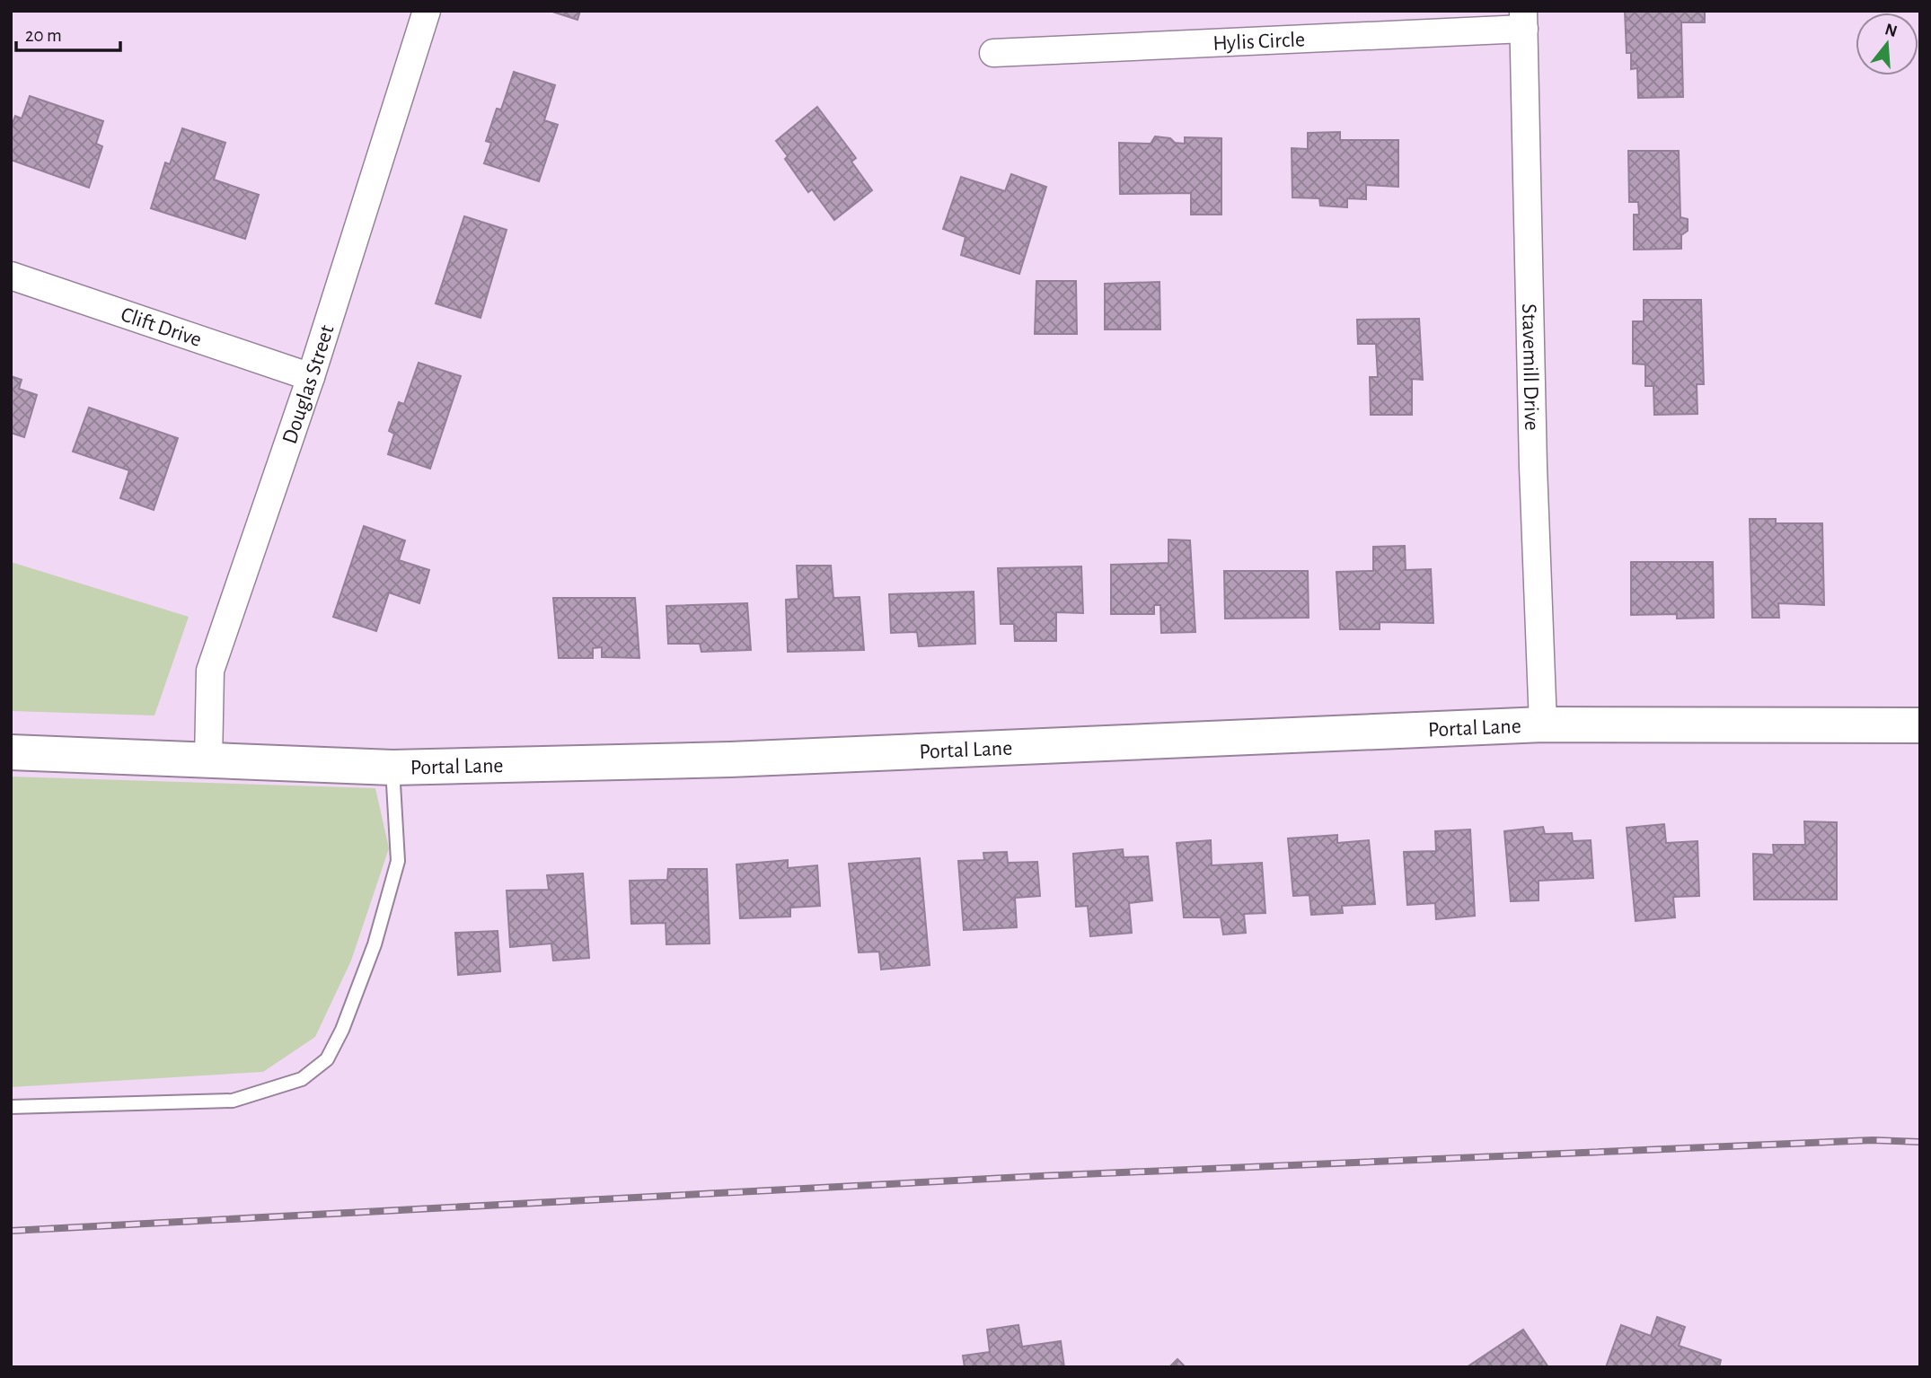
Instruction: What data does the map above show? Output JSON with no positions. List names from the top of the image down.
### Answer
{
  "streets": {
    "street": [
      "Hylis Circle",
      "Clift Drive",
      "Stavemill Drive",
      "Douglas Street",
      "Portal Lane"
    ]
  },
  "crossings": [
    ["Hylis Circle", "Stavemill Drive"],
    ["Clift Drive", "Douglas Street"],
    ["Stavemill Drive", "Portal Lane"],
    ["Douglas Street", "Portal Lane"]
  ],
  "scale_bar": "20 m",
  "north": "top"
}
